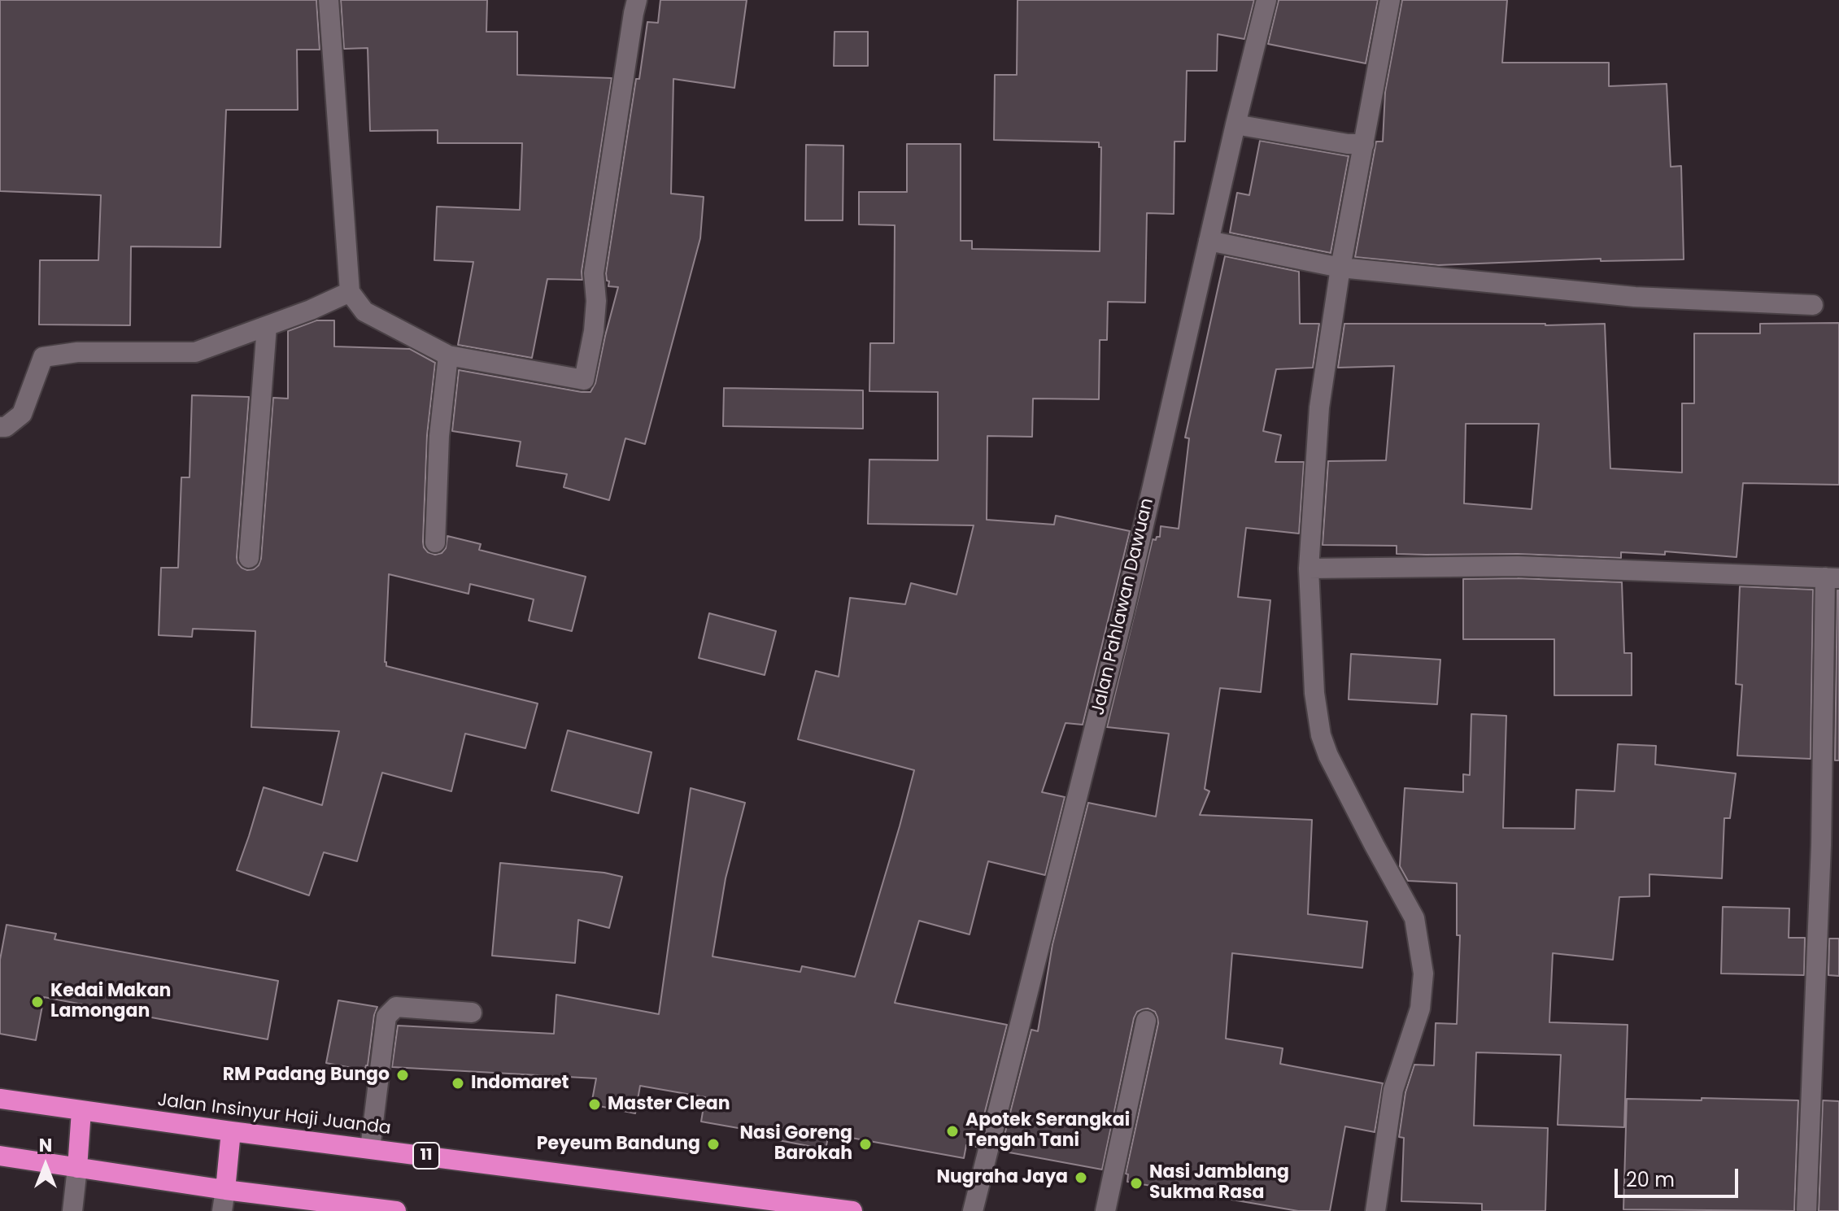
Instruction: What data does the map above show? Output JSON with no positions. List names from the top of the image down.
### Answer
{
  "streets": {
    "highway": ["Jalan Insinyur Haji Juanda", "11"],
    "street": ["Jalan Pahlawan Dawuan"]
  },
  "places": [
    "Kedai Makan Lamongan",
    "RM Padang Bungo",
    "Indomaret",
    "Master Clean",
    "Apotek Serangkai Tengah Tani",
    "Peyeum Bandung",
    "Nasi Goreng Barokah",
    "Nugraha Jaya",
    "Nasi Jamblang Sukma Rasa"
  ],
  "scale_bar": "20 m",
  "north": "top"
}
